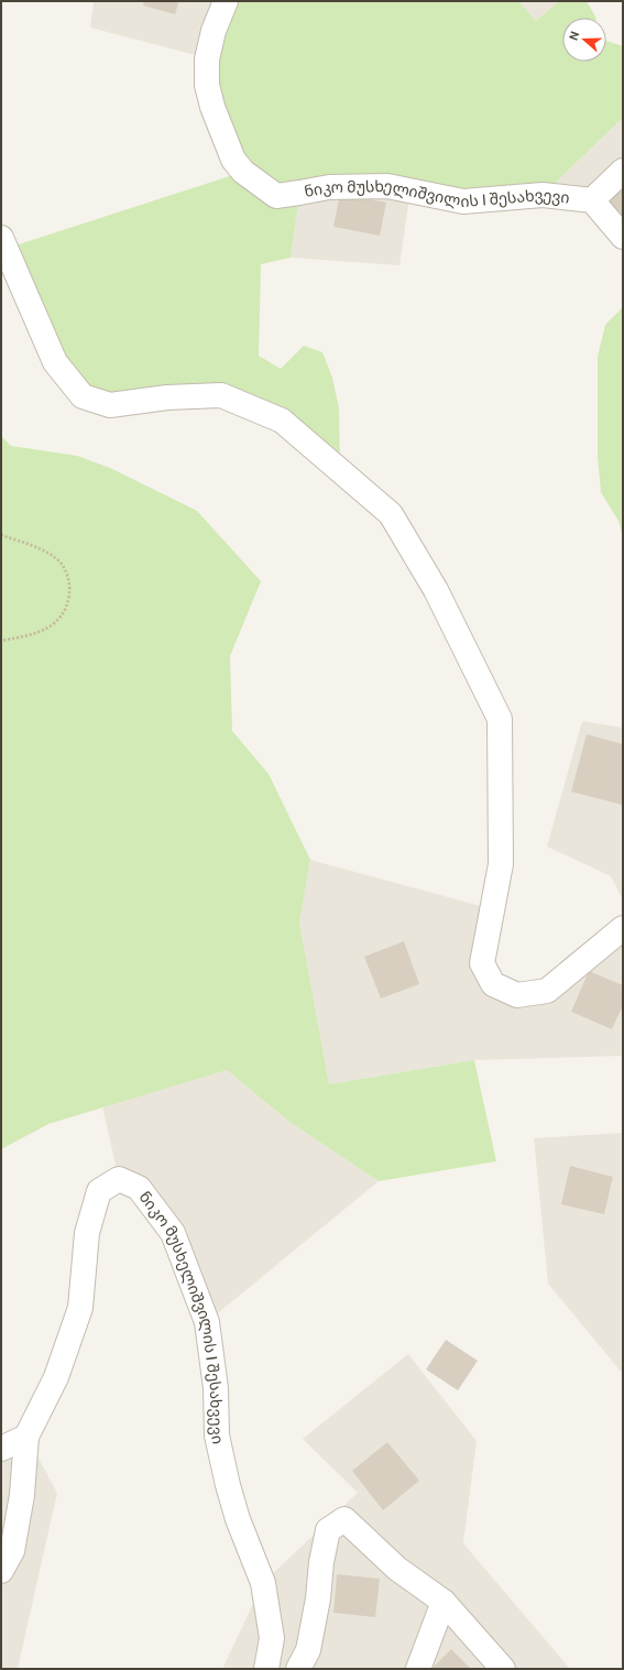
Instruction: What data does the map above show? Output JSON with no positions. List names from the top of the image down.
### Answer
{
  "streets": {
    "street": ["ნიკო მუსხელიშვილის I შესახვევი"]
  },
  "north": "left"
}
